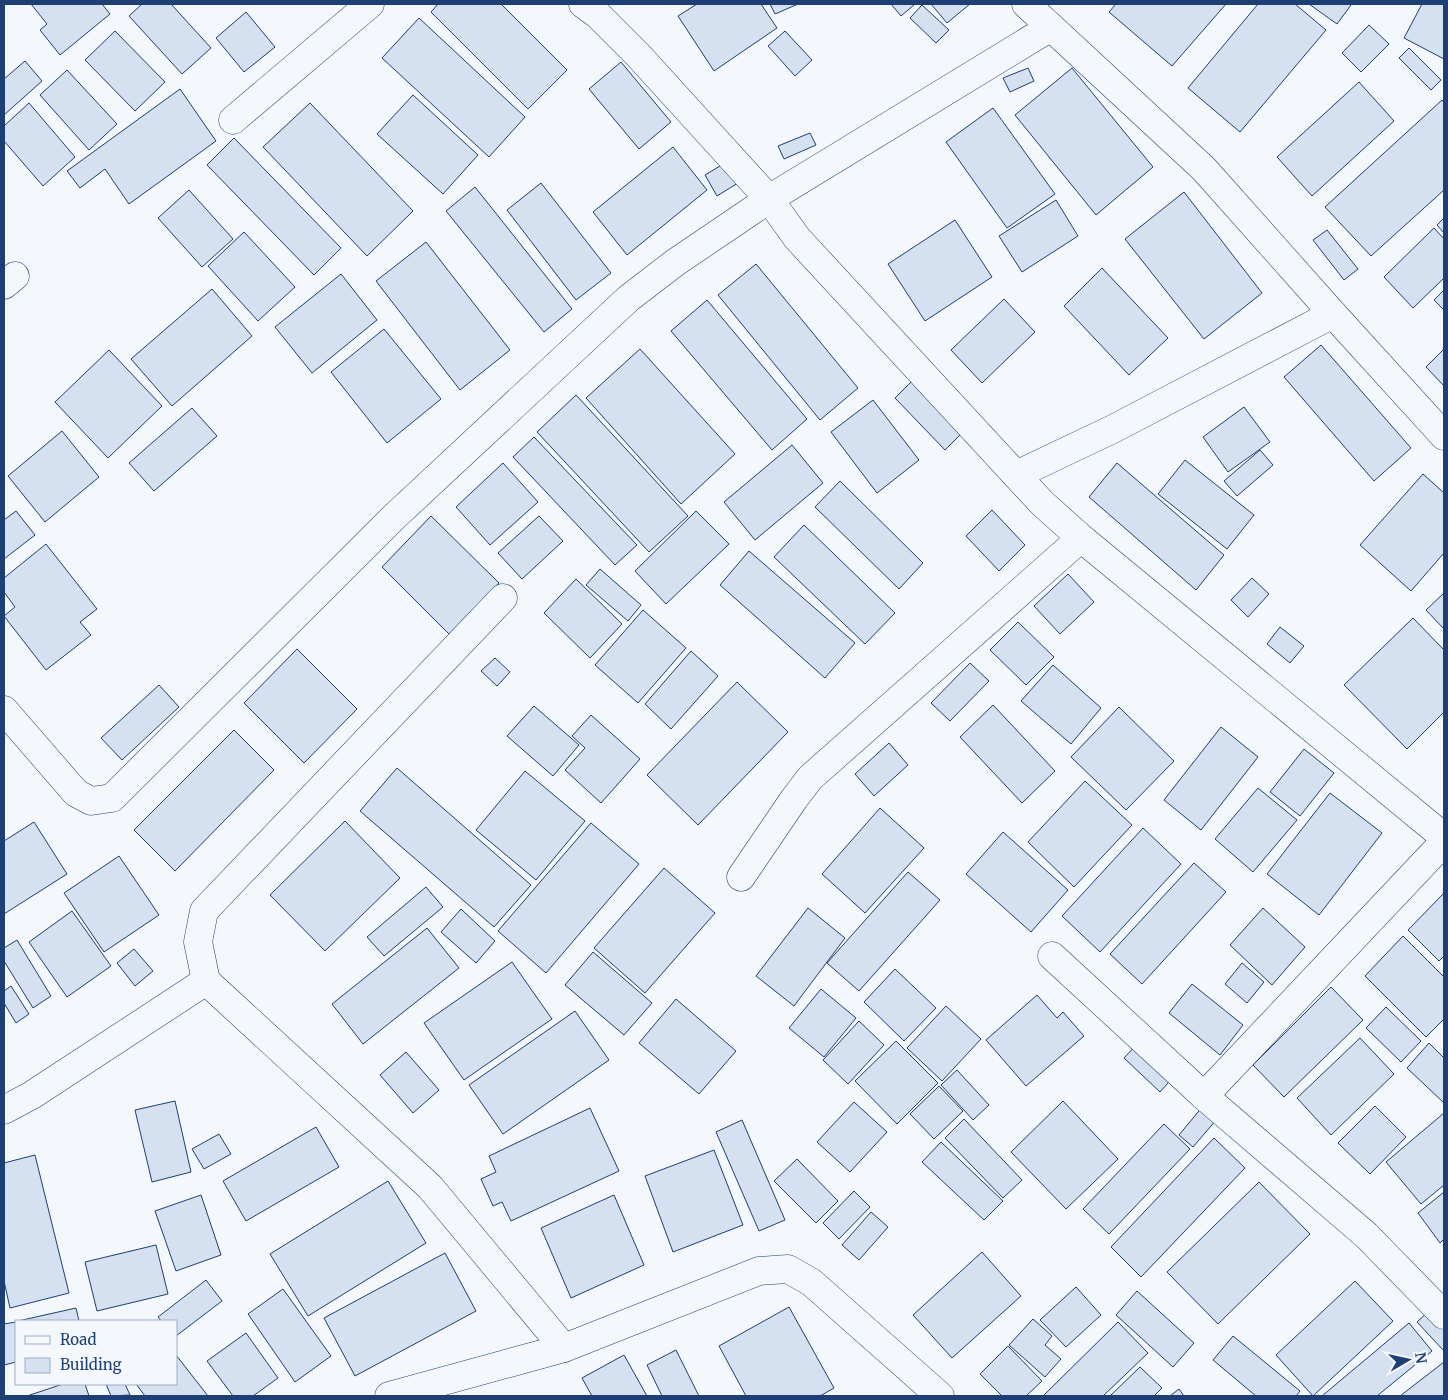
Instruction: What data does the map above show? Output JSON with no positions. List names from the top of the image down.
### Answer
{
  "legend": ["Road", "Building"],
  "north": "right"
}
